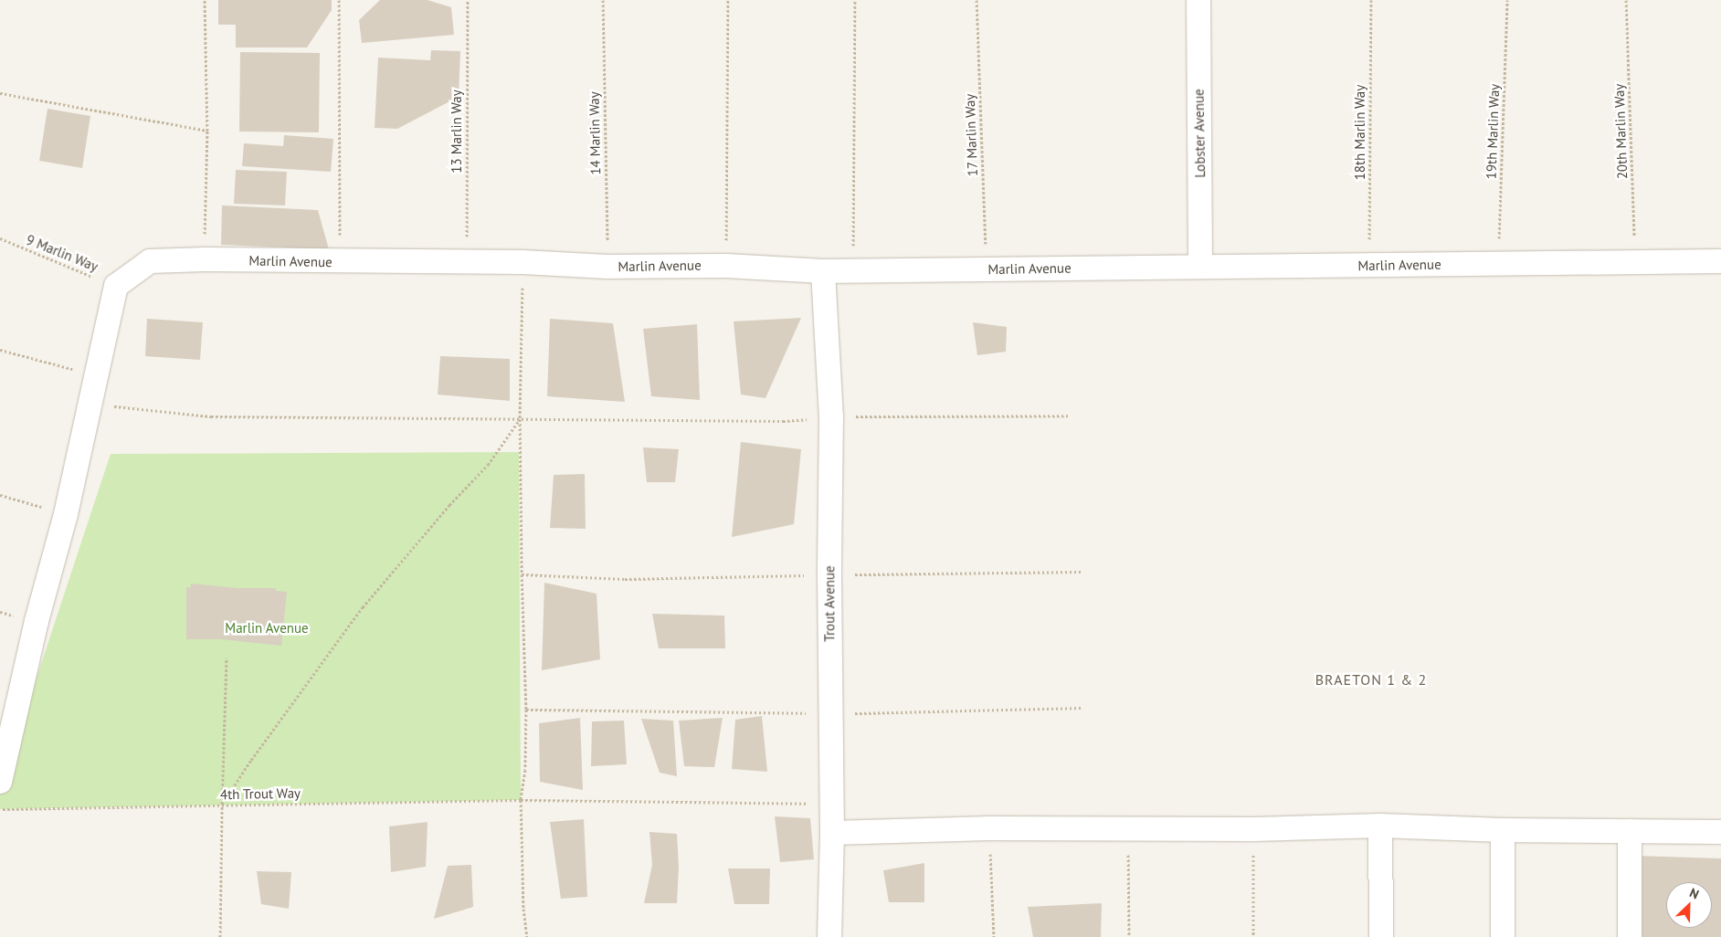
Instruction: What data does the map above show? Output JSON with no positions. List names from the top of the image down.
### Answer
{
  "streets": {
    "street": ["Lobster Avenue", "Marlin Avenue", "Trout Avenue"],
    "path": [
      "13 Marlin Way",
      "19th Marlin Way",
      "20th Marlin Way",
      "18th Marlin Way",
      "14 Marlin Way",
      "17 Marlin Way",
      "9 Marlin Way",
      "4th Trout Way"
    ]
  },
  "crossings": [
    ["13 Marlin Way", "Marlin Avenue"],
    ["19th Marlin Way", "Marlin Avenue"],
    ["20th Marlin Way", "Marlin Avenue"],
    ["18th Marlin Way", "Marlin Avenue"],
    ["14 Marlin Way", "Marlin Avenue"],
    ["Lobster Avenue", "Marlin Avenue"],
    ["17 Marlin Way", "Marlin Avenue"],
    ["9 Marlin Way", "Marlin Avenue"],
    ["Marlin Avenue", "Trout Avenue"],
    ["Trout Avenue", "4th Trout Way"]
  ],
  "districts": ["BRAETON 1 & 2"],
  "parks": ["Marlin Avenue"],
  "north": "top right"
}
